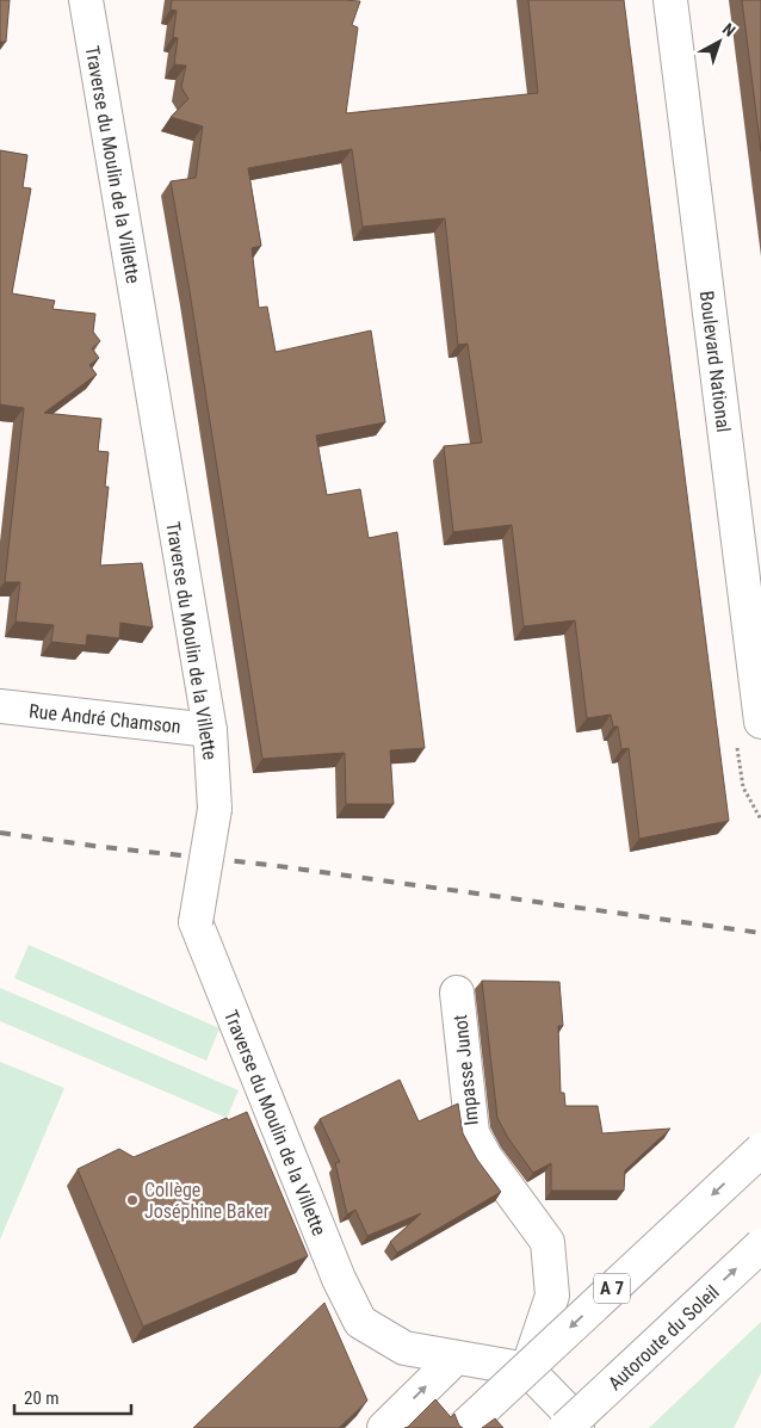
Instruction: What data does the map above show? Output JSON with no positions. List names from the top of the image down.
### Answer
{
  "streets": {
    "main road": [
      "Traverse du Moulin de la Villette",
      "Boulevard National",
      "Rue André Chamson",
      "Impasse Junot",
      "A 7",
      "Autoroute du Soleil"
    ]
  },
  "crossings": [
    ["Traverse du Moulin de la Villette", "Rue André Chamson"],
    ["Traverse du Moulin de la Villette", "Impasse Junot"]
  ],
  "places": ["Collège Joséphine Baker"],
  "scale_bar": "20 m",
  "north": "top right"
}
